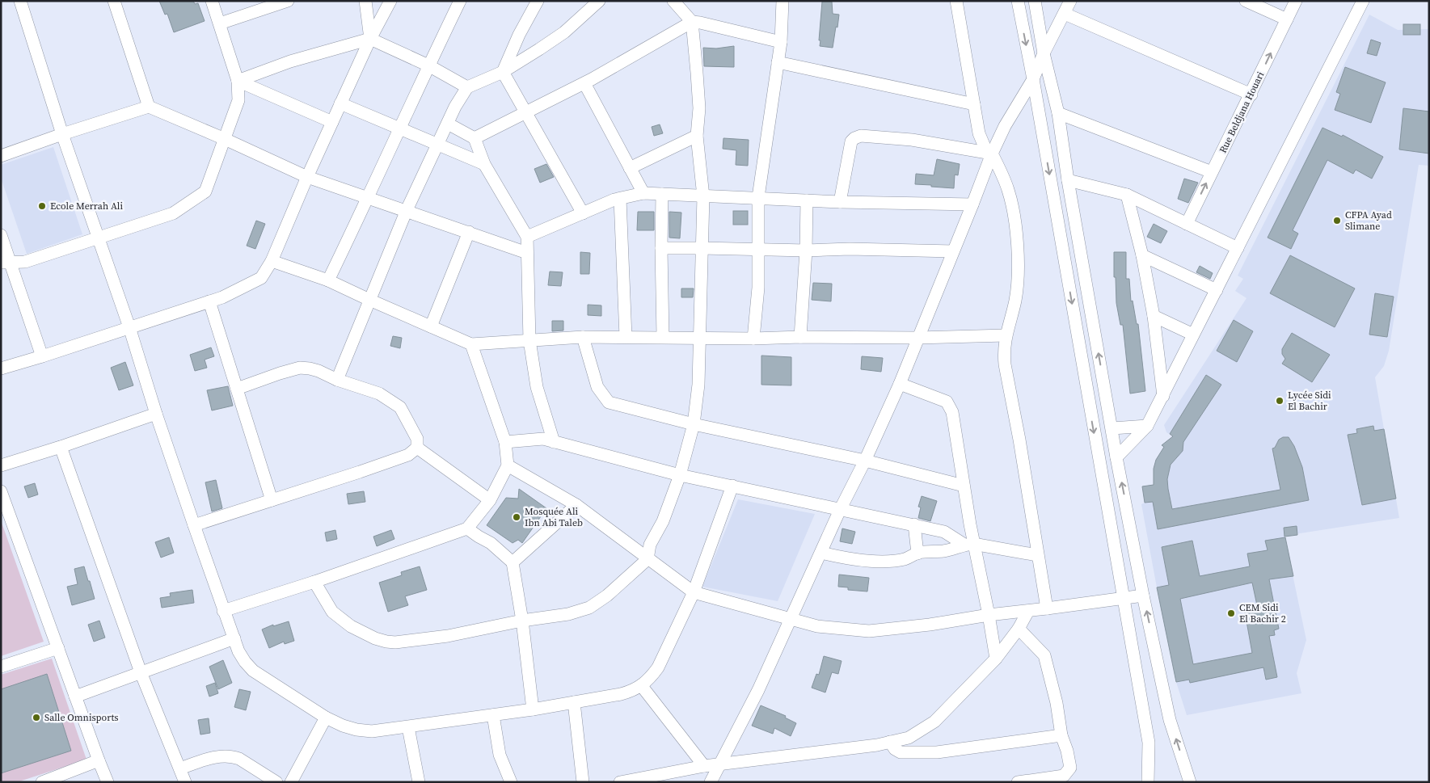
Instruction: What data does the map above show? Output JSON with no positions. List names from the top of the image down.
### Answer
{
  "streets": {
    "street": ["Rue Beldjana Houari"]
  },
  "places": [
    "Ecole Merrah Ali",
    "CFPA Ayad Slimane",
    "Lycée Sidi El Bachir",
    "Mosquée Ali Ibn Abi Taleb",
    "CEM Sidi El Bachir 2",
    "Salle Omnisports"
  ]
}
